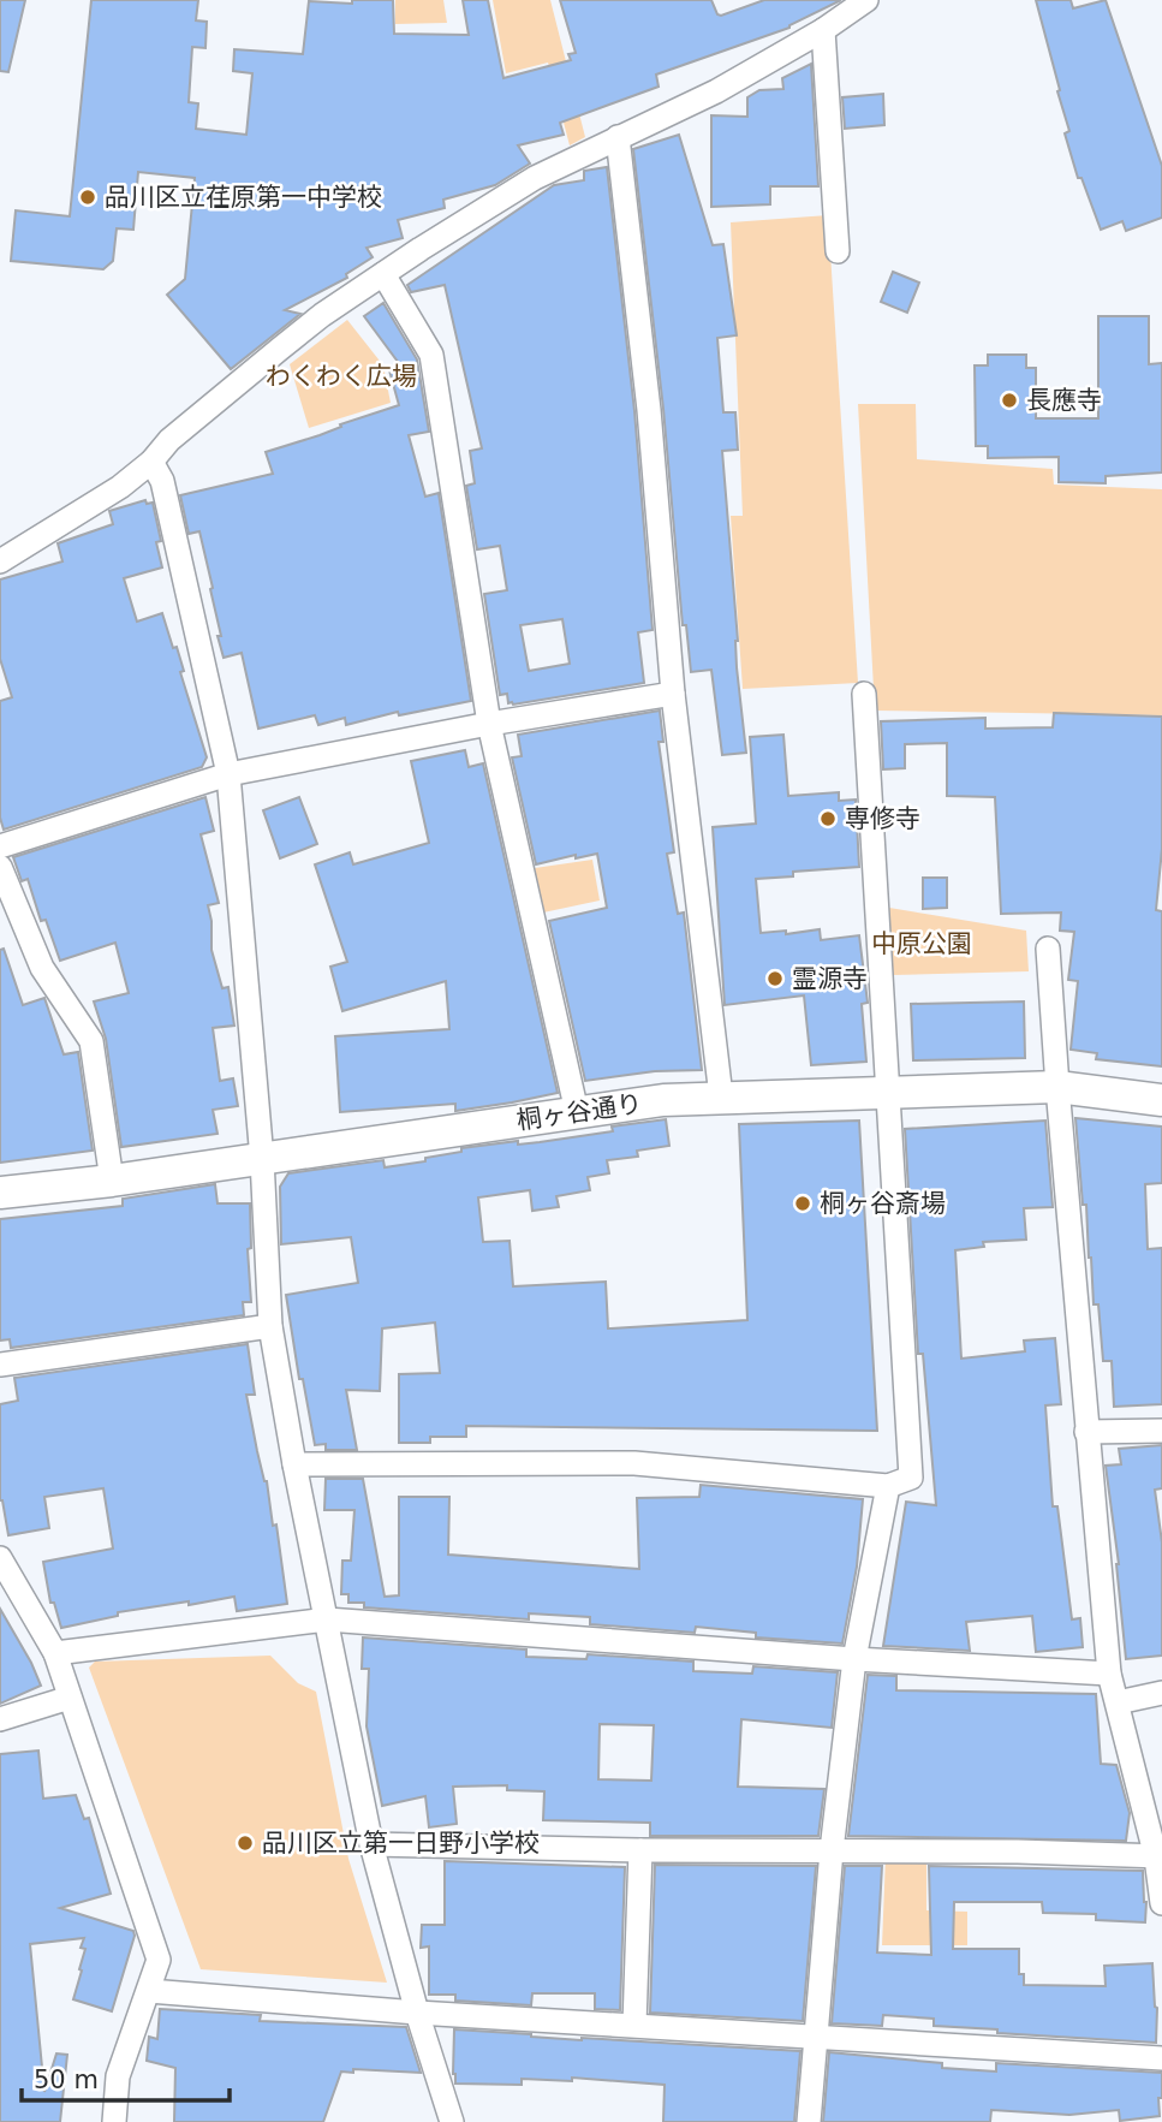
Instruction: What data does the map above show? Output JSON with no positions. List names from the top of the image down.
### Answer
{
  "streets": {
    "street": ["桐ヶ谷通り"]
  },
  "parks": ["わくわく広場", "中原公園"],
  "places": [
    "品川区立荏原第一中学校",
    "長應寺",
    "専修寺",
    "霊源寺",
    "桐ヶ谷斎場",
    "品川区立第一日野小学校"
  ],
  "scale_bar": "50 m"
}
